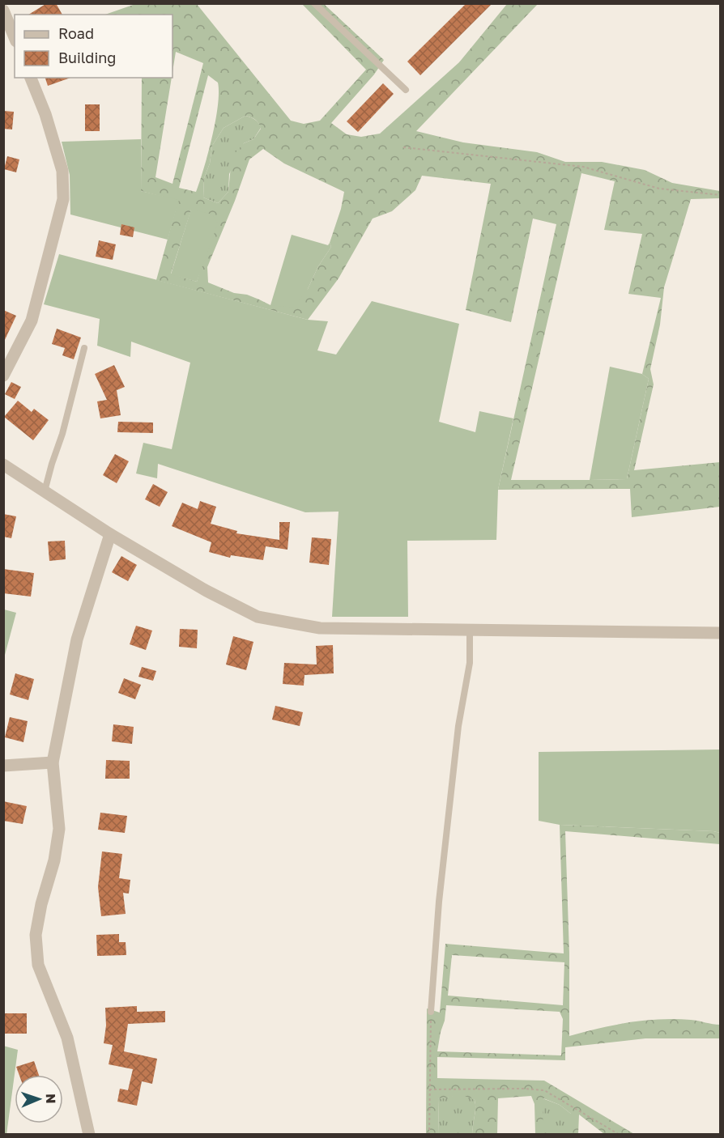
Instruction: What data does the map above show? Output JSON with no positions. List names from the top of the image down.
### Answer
{
  "legend": ["Road", "Building"],
  "north": "right"
}
